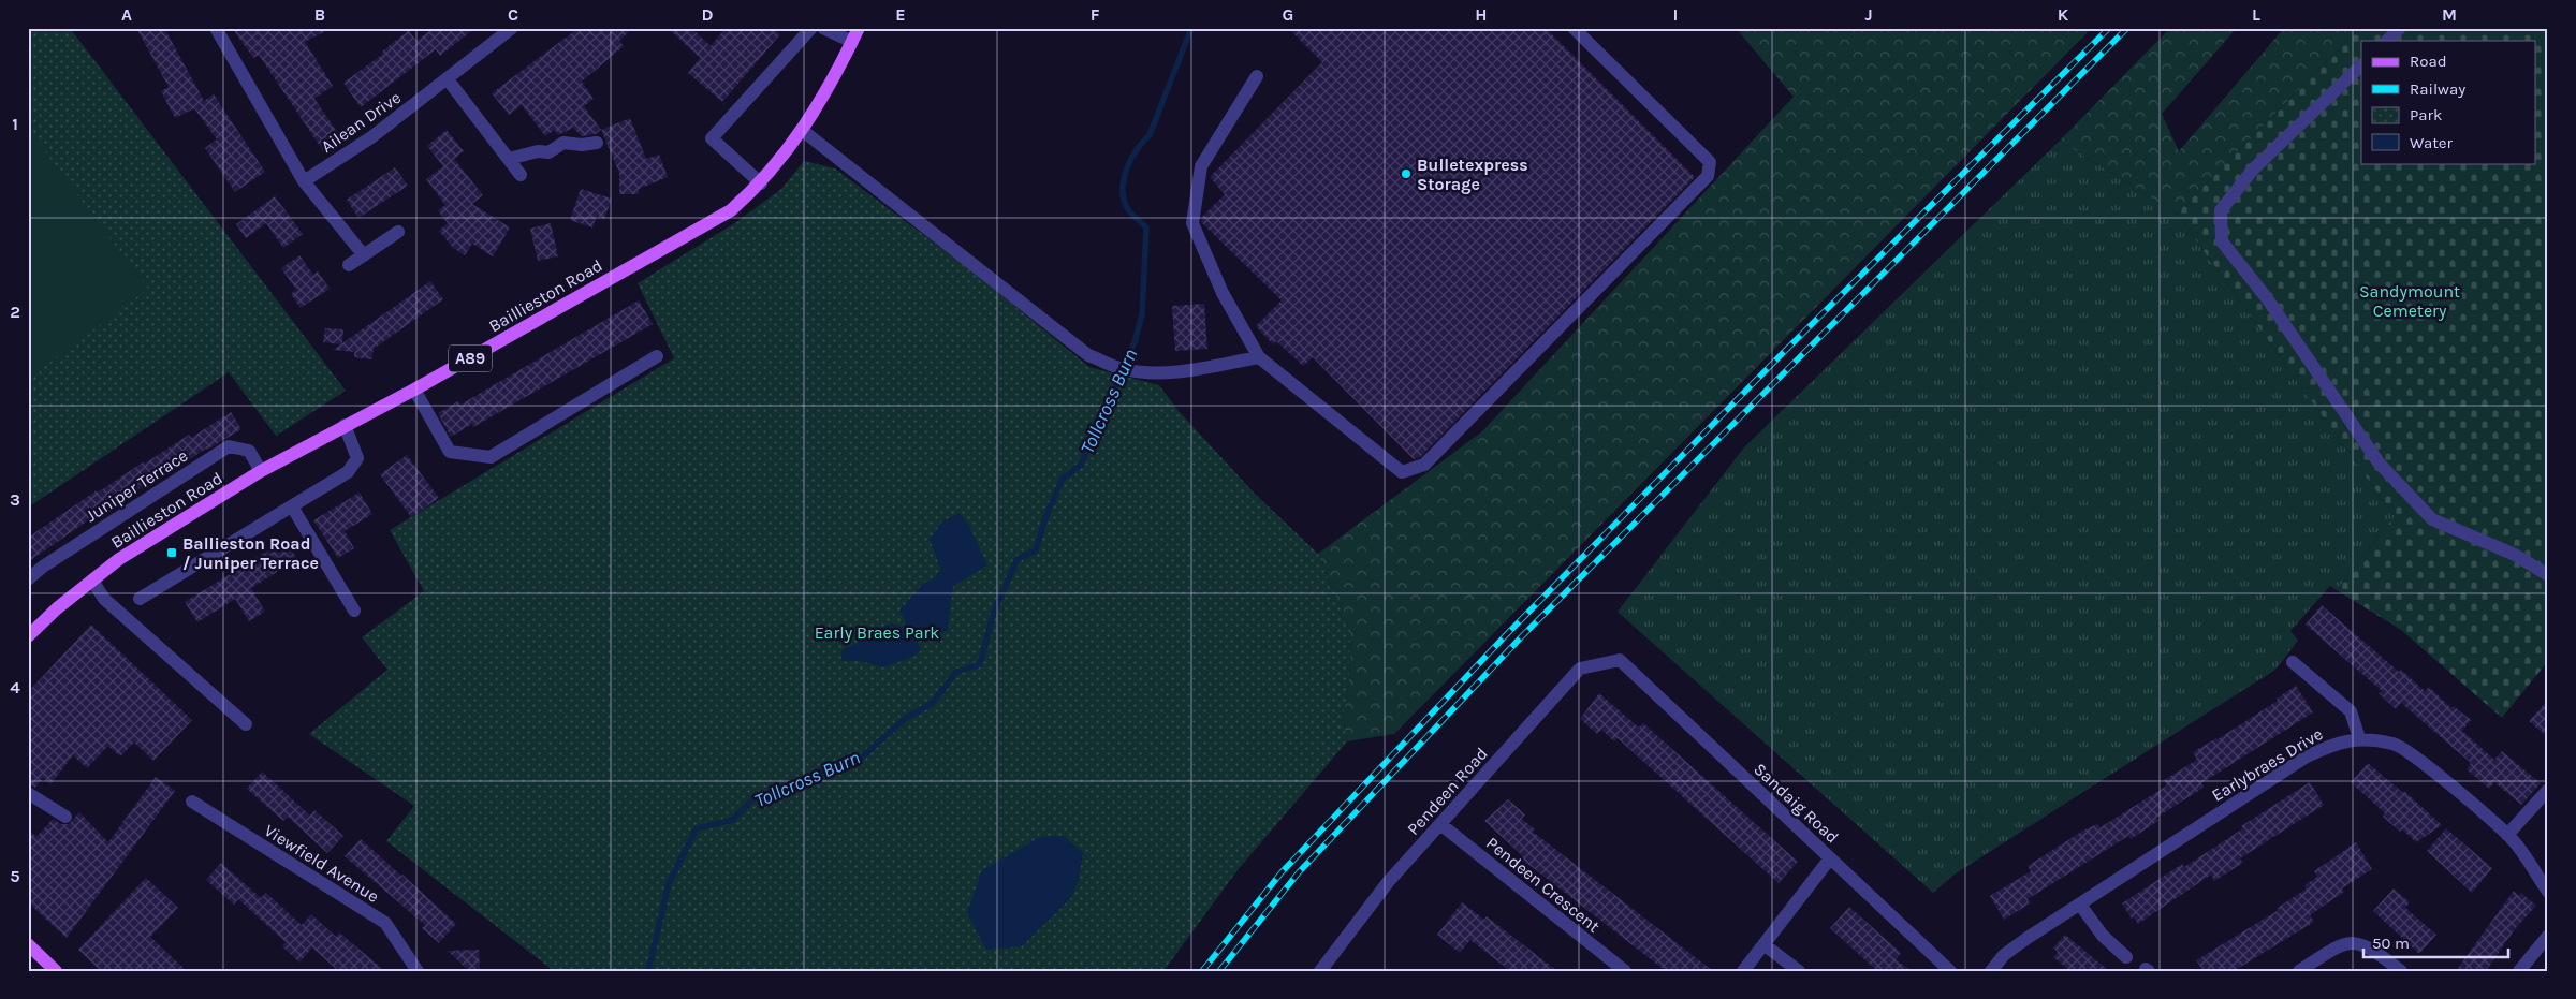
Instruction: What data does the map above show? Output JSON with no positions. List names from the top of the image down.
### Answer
{
  "streets": {
    "main road": ["Baillieston Road", "A89"],
    "street": [
      "Ailean Drive",
      "Juniper Terrace",
      "Earlybraes Drive",
      "Pendeen Road",
      "Sandaig Road",
      "Viewfield Avenue",
      "Pendeen Crescent"
    ]
  },
  "crossings": [
    ["Baillieston Road", "Juniper Terrace"],
    ["Pendeen Road", "Sandaig Road"],
    ["Pendeen Road", "Pendeen Crescent"]
  ],
  "water": ["Tollcross Burn"],
  "parks": ["Sandymount Cemetery", "Early Braes Park"],
  "places": {
    "other": ["Bulletexpress Storage"],
    "transit": ["Ballieston Road / Juniper Terrace"]
  },
  "legend": [
    "Road",
    "Railway",
    "Park",
    "Water"
  ],
  "scale_bar": "50 m",
  "grid": {
    "columns": [
      "A",
      "B",
      "C",
      "D",
      "E",
      "F",
      "G",
      "H",
      "I",
      "J",
      "K",
      "L",
      "M"
    ],
    "rows": [
      "1",
      "2",
      "3",
      "4",
      "5"
    ]
  }
}
